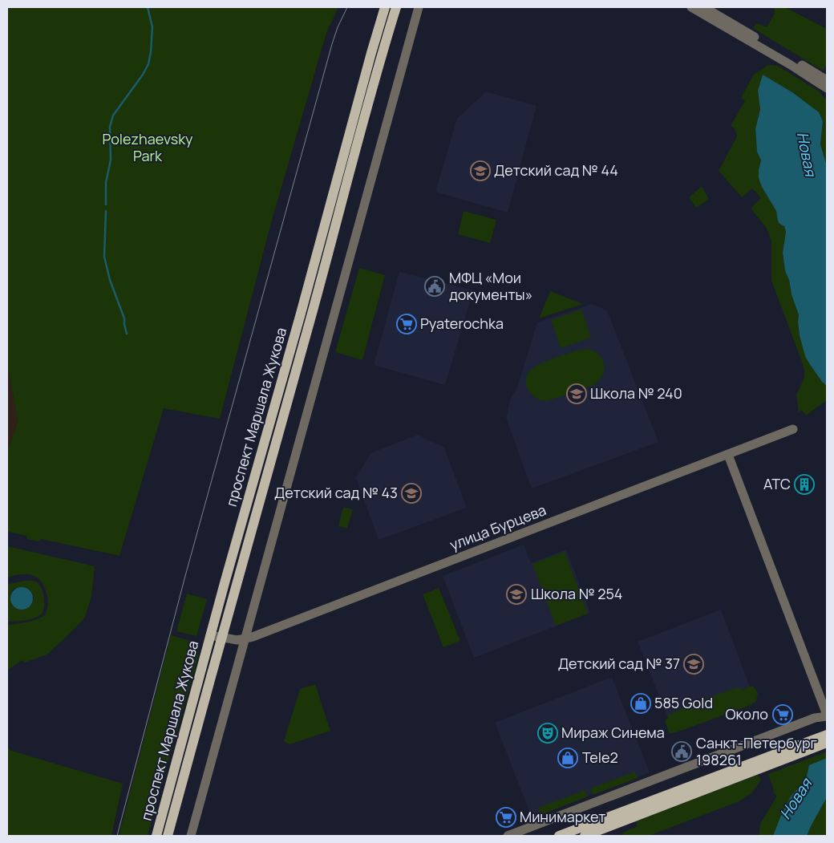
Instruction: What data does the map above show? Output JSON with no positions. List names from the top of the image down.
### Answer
{
  "streets": {
    "main road": ["проспект Маршала Жукова"],
    "street": ["улица Бурцева"]
  },
  "crossings": [
    ["проспект Маршала Жукова", "улица Бурцева"]
  ],
  "water": ["Новая"],
  "parks": ["Polezhaevsky Park"],
  "places": {
    "school or university": [
      "Детский сад № 44",
      "Школа № 240",
      "Детский сад № 43",
      "Школа № 254",
      "Детский сад № 37"
    ],
    "public building": ["МФЦ «Мои документы»", "Санкт-Петербург 198261"],
    "supermarket": ["Pyaterochka", "Около", "Минимаркет"],
    "building": ["АТС"],
    "shop": ["585 Gold", "Tele2"],
    "theatre": ["Мираж Синема"]
  }
}
